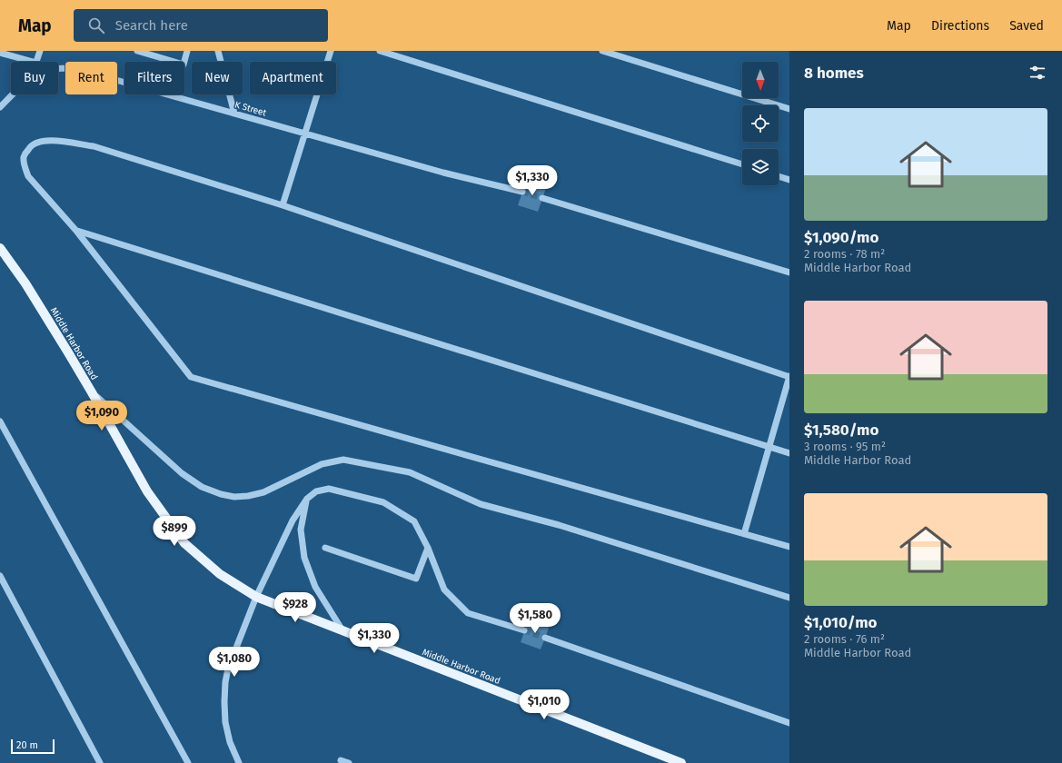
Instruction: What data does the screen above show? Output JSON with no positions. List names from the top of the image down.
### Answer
{
  "streets": {
    "main road": ["Middle Harbor Road"],
    "street": ["K Street"]
  },
  "scale_bar": "20 m",
  "north": "bottom",
  "page": {
    "header": "Map",
    "search": "Search here",
    "nav": ["Map", "Directions", "Saved"],
    "heading": "8 homes",
    "chip": [
      "Buy",
      "Rent",
      "Filters",
      "New",
      "Apartment"
    ],
    "list": [
      {
        "name": "$1,090/mo",
        "note": "2 rooms · 78 m² · Middle Harbor Road"
      },
      {
        "name": "$1,580/mo",
        "note": "3 rooms · 95 m² · Middle Harbor Road"
      },
      {
        "name": "$1,010/mo",
        "note": "2 rooms · 76 m² · Middle Harbor Road"
      }
    ],
    "price": [
      "$1,330",
      "$1,090",
      "$899",
      "$928",
      "$1,580",
      "$1,330",
      "$1,080",
      "$1,010"
    ],
    "scale": "20 m"
  }
}
